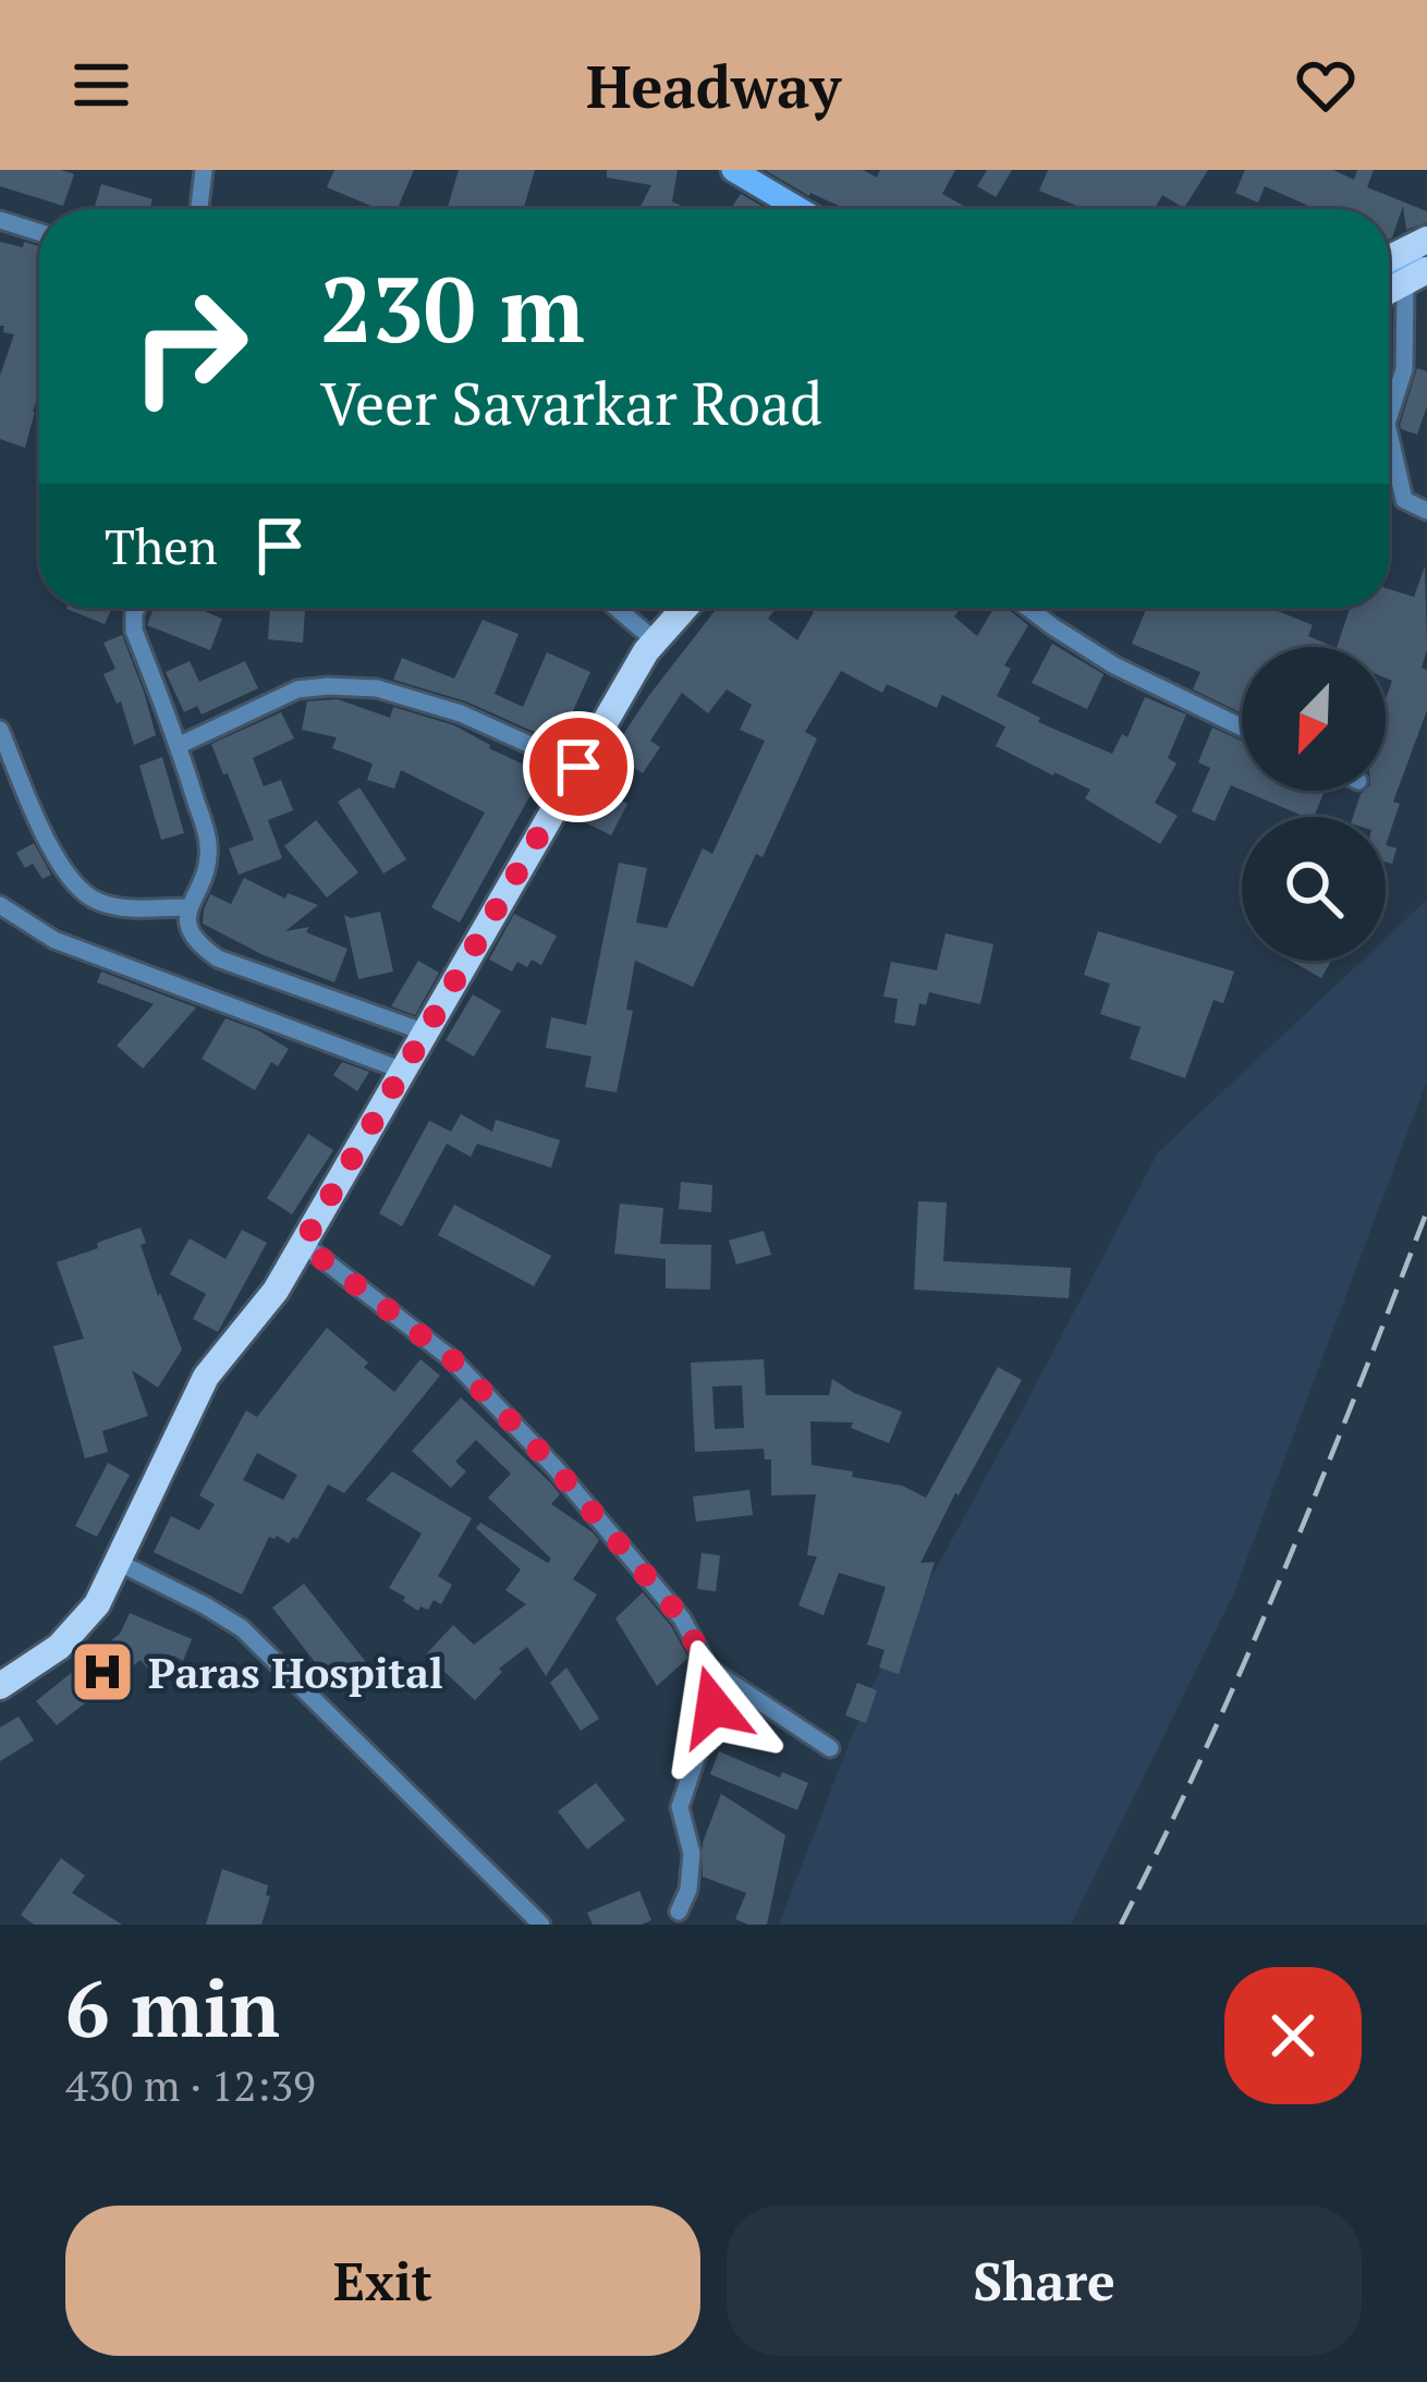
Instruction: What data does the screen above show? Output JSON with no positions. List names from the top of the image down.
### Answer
{
  "places": {
    "hospital": ["Paras Hospital"]
  },
  "north": "bottom left",
  "page": {
    "header": "Headway",
    "turn": ["230 m", "Veer Savarkar Road"],
    "then": "Then",
    "heading": ["6 min", "430 m · 12:39"],
    "buttons": ["Exit", "Share"]
  }
}
